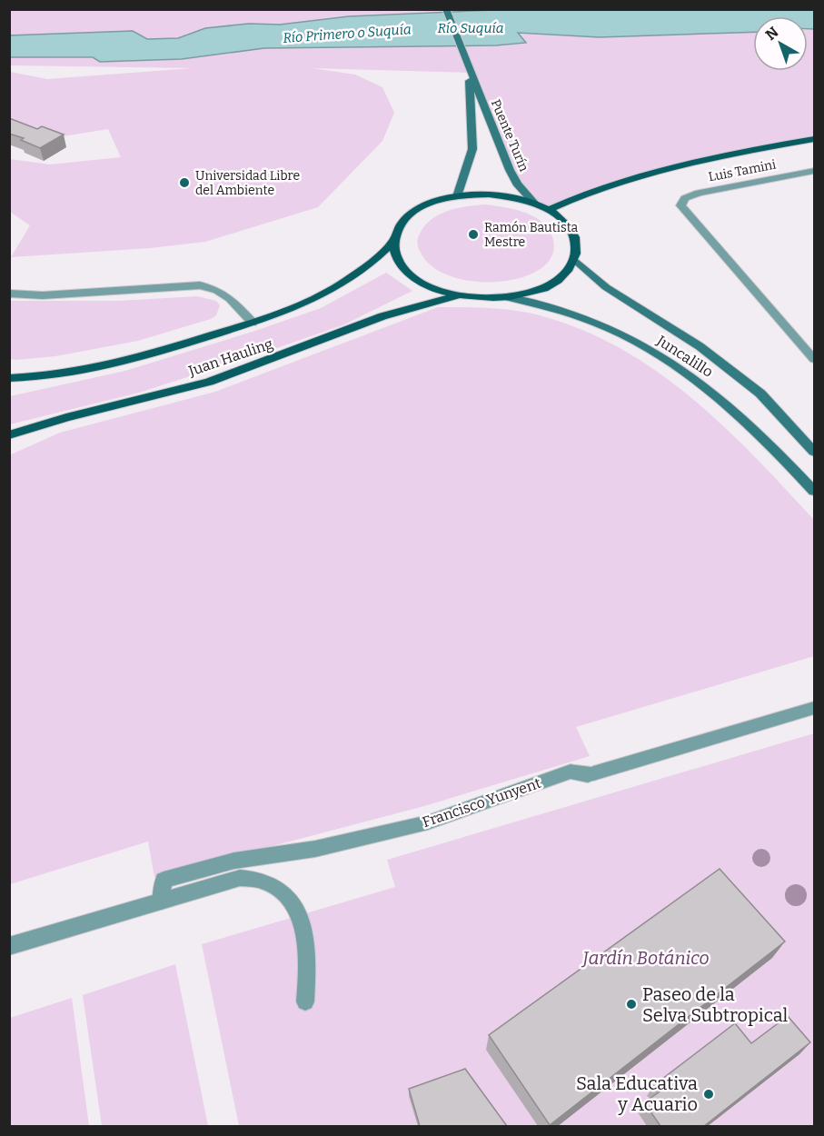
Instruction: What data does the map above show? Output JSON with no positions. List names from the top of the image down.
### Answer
{
  "streets": {
    "main road": ["Puente Turín", "Juncalillo", "Juan Hauling"],
    "street": ["Luis Tamini", "Francisco Yunyent"]
  },
  "crossings": [
    ["Puente Turín", "Juncalillo"],
    ["Puente Turín", "Juan Hauling"],
    ["Juncalillo", "Juan Hauling"]
  ],
  "water": ["Río Suquía", "Río Primero o Suquía"],
  "parks": ["Jardín Botánico"],
  "places": [
    "Universidad Libre del Ambiente",
    "Ramón Bautista Mestre",
    "Paseo de la Selva Subtropical",
    "Sala Educativa y Acuario"
  ],
  "north": "top left"
}
